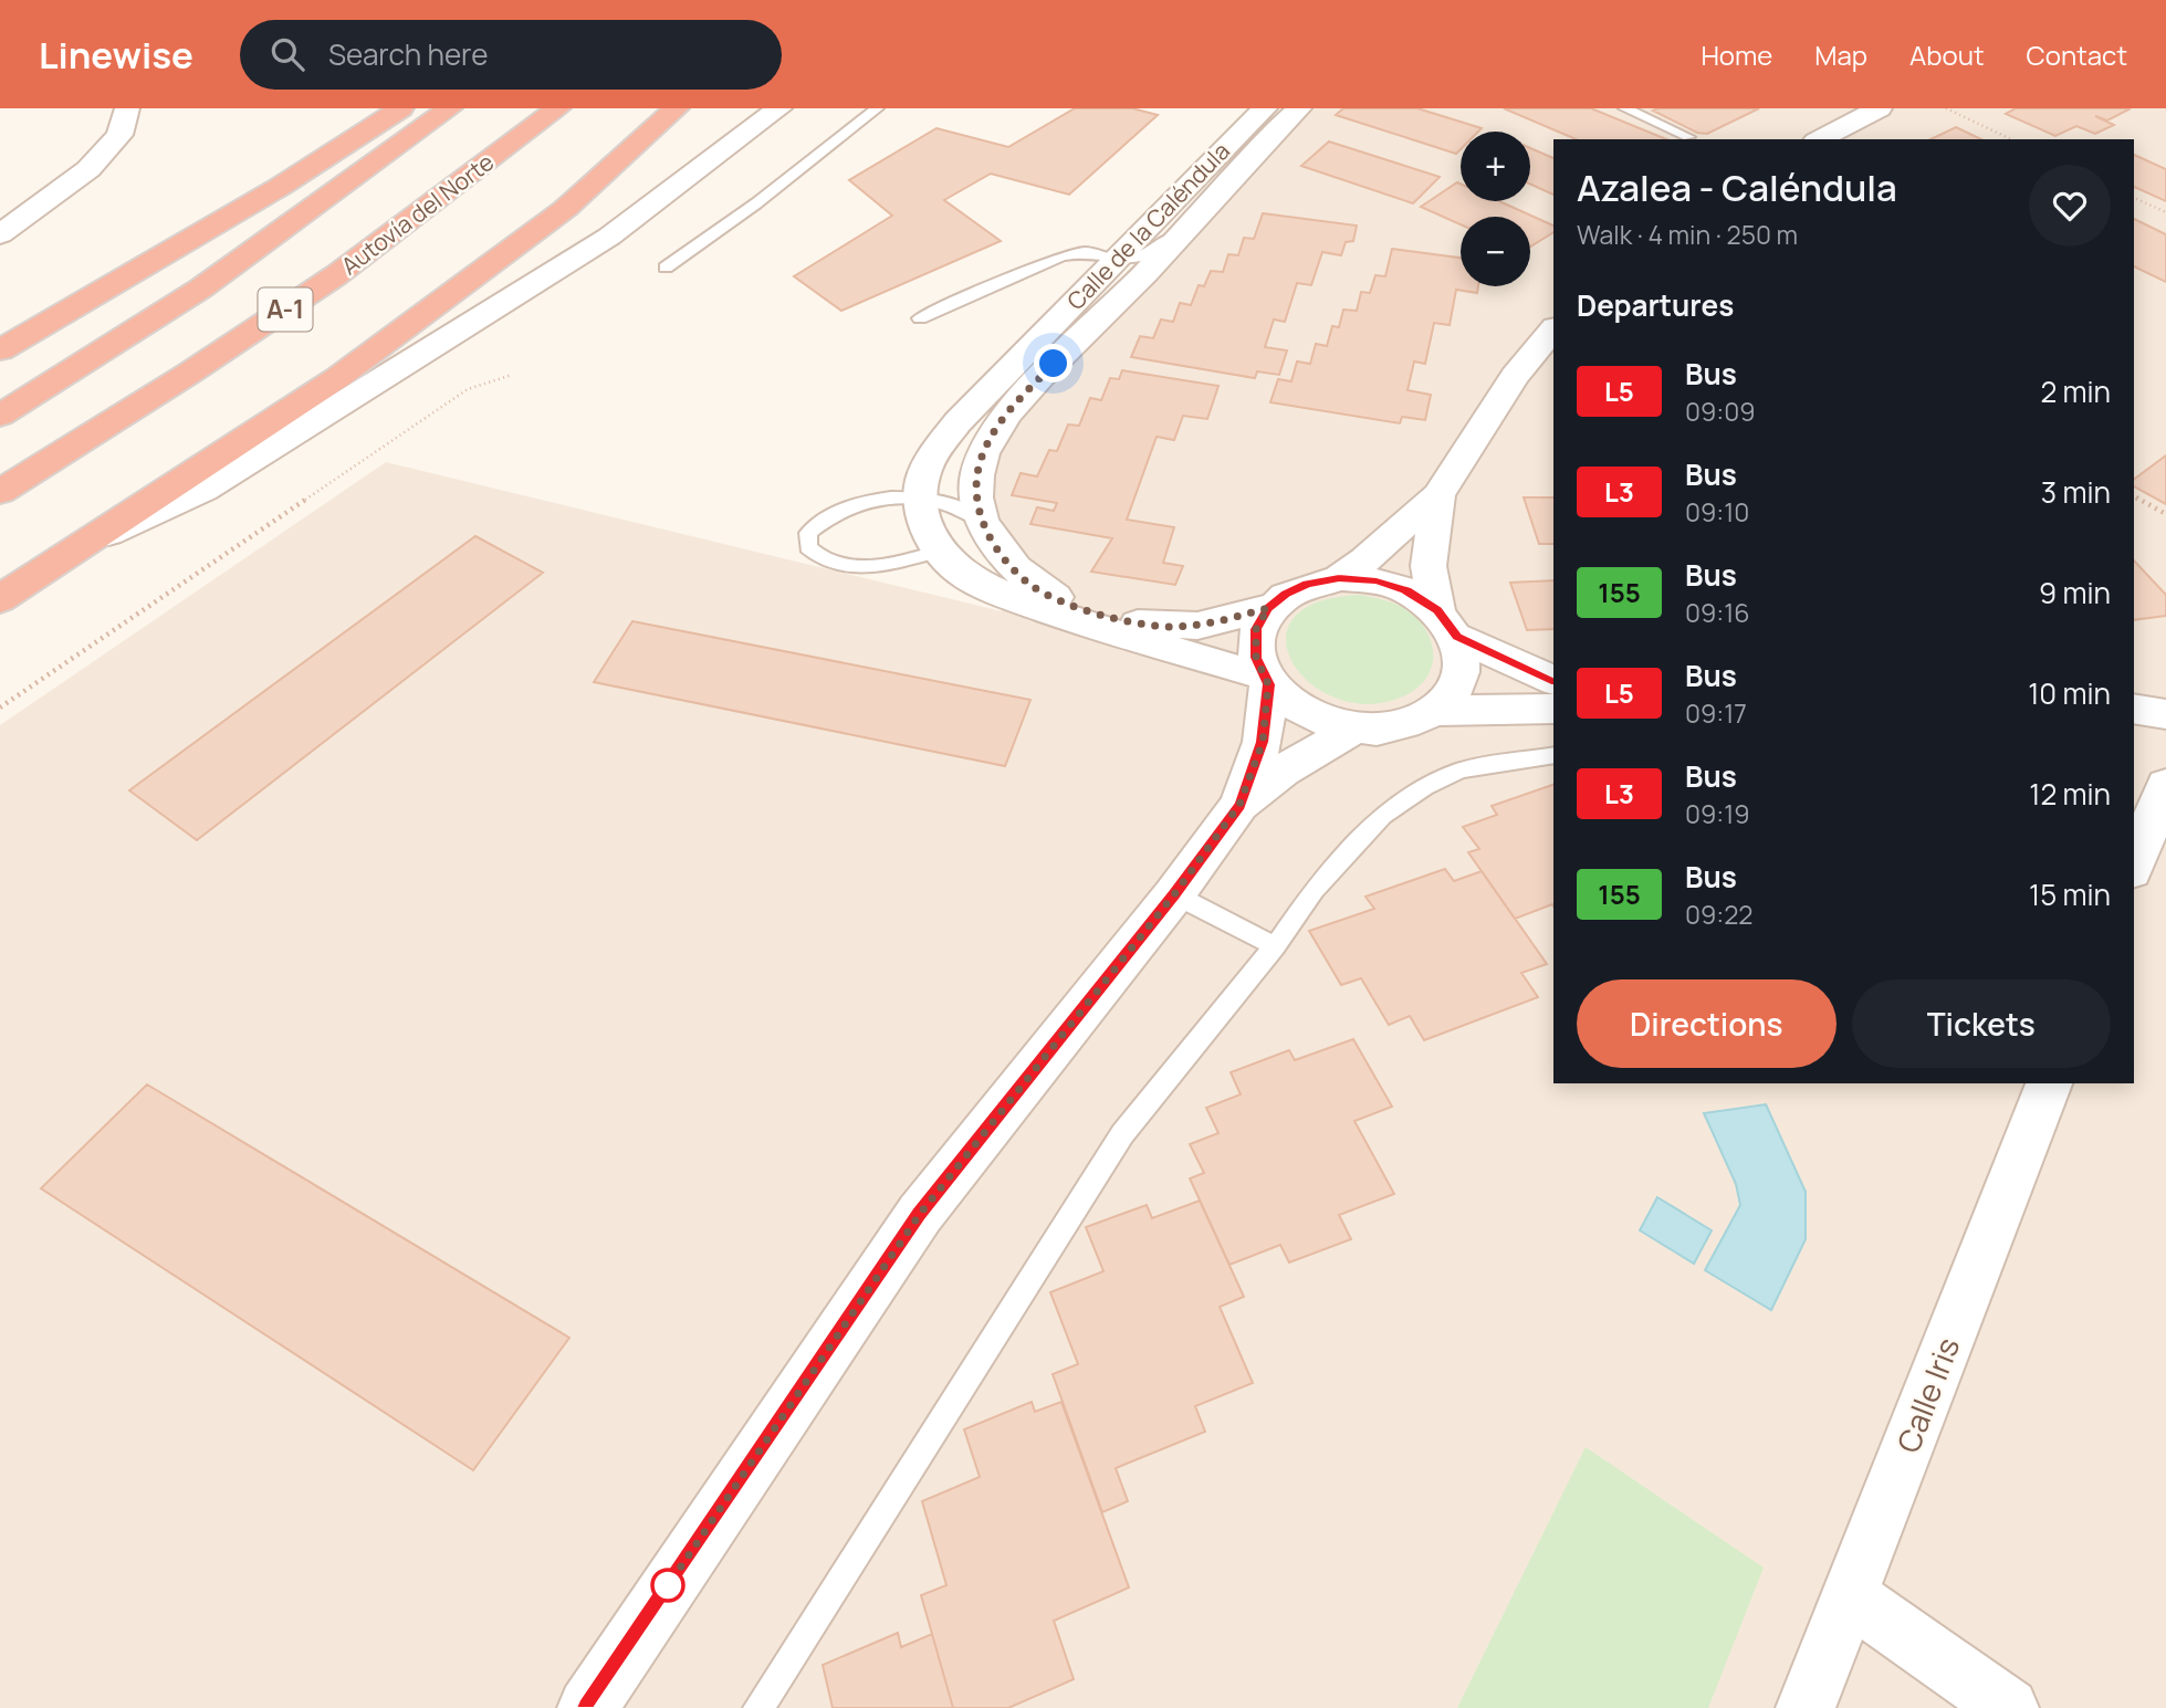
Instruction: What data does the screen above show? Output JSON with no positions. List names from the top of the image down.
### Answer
{
  "streets": {
    "highway": ["Autovía del Norte", "A-1"],
    "street": ["Calle de la Caléndula", "Calle Iris"]
  },
  "lines": ["bus line L5"],
  "page": {
    "header": "Linewise",
    "search": "Search here",
    "nav": [
      "Home",
      "Map",
      "About",
      "Contact"
    ],
    "map_buttons": ["+", "−"],
    "heading": [
      ["Azalea - Caléndula", "Walk · 4 min · 250 m"],
      "Departures"
    ],
    "list": [
      {
        "mark": "L5",
        "name": "Bus",
        "note": "09:09",
        "value": "2 min"
      },
      {
        "mark": "L3",
        "name": "Bus",
        "note": "09:10",
        "value": "3 min"
      },
      {
        "mark": "155",
        "name": "Bus",
        "note": "09:16",
        "value": "9 min"
      },
      {
        "mark": "L5",
        "name": "Bus",
        "note": "09:17",
        "value": "10 min"
      },
      {
        "mark": "L3",
        "name": "Bus",
        "note": "09:19",
        "value": "12 min"
      },
      {
        "mark": "155",
        "name": "Bus",
        "note": "09:22",
        "value": "15 min"
      }
    ],
    "buttons": ["Directions", "Tickets"]
  }
}
